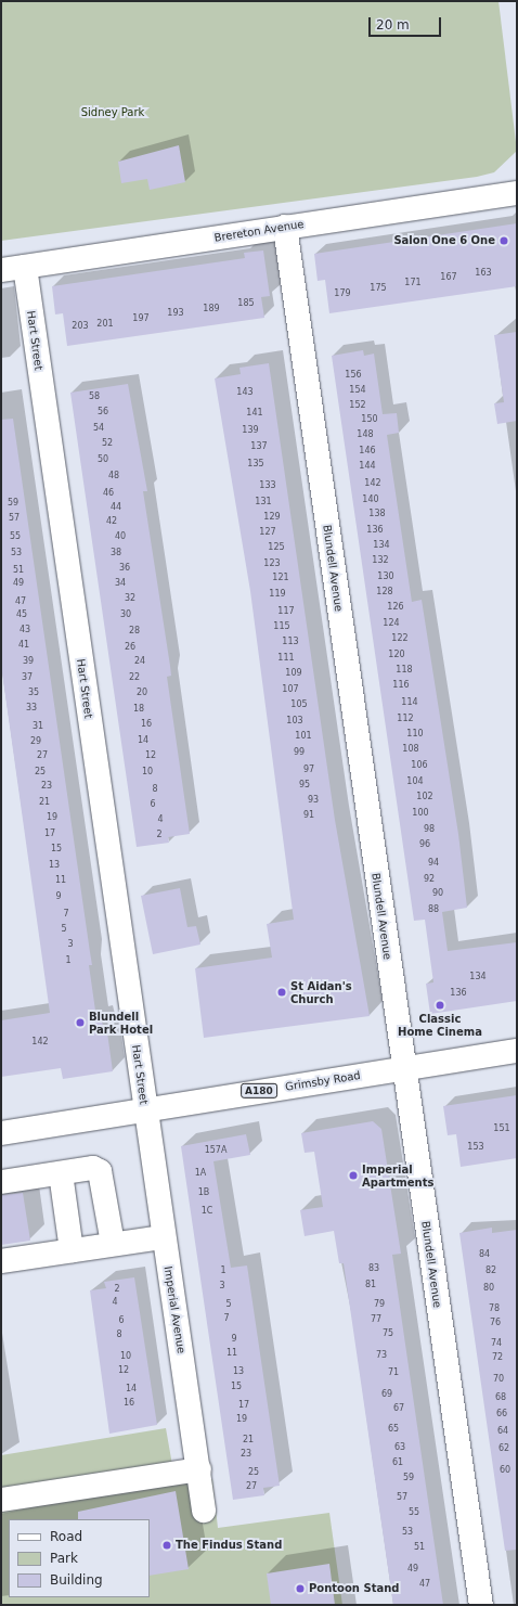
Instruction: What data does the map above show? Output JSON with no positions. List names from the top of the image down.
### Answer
{
  "streets": {
    "street": [
      "Brereton Avenue",
      "Hart Street",
      "Blundell Avenue",
      "Grimsby Road",
      "A180",
      "Imperial Avenue"
    ]
  },
  "crossings": [
    ["Brereton Avenue", "Hart Street"],
    ["Brereton Avenue", "Blundell Avenue"],
    ["Hart Street", "Grimsby Road"],
    ["Hart Street", "Imperial Avenue"],
    ["Blundell Avenue", "Grimsby Road"],
    ["Grimsby Road", "Imperial Avenue"]
  ],
  "parks": ["Sidney Park"],
  "places": [
    "Salon One 6 One",
    "St Aidan's Church",
    "Classic Home Cinema",
    "Blundell Park Hotel",
    "Imperial Apartments",
    "The Findus Stand",
    "Pontoon Stand"
  ],
  "house_numbers": [
    "163",
    "167",
    "171",
    "175",
    "179",
    "185",
    "189",
    "193",
    "197",
    "201",
    "203",
    "156",
    "154",
    "143",
    "58",
    "152",
    "56",
    "141",
    "150",
    "54",
    "139",
    "148",
    "52",
    "137",
    "146",
    "50",
    "135",
    "144",
    "48",
    "142",
    "133",
    "46",
    "140",
    "131",
    "59",
    "44",
    "138",
    "129",
    "57",
    "42",
    "136",
    "127",
    "55",
    "40",
    "134",
    "125",
    "53",
    "38",
    "132",
    "123",
    "36",
    "51",
    "130",
    "121",
    "49",
    "34",
    "128",
    "119",
    "32",
    "47",
    "126",
    "117",
    "45",
    "30",
    "124",
    "115",
    "43",
    "28",
    "122",
    "113",
    "41",
    "26",
    "120",
    "111",
    "39",
    "24",
    "118",
    "109",
    "37",
    "22",
    "116",
    "107",
    "35",
    "20",
    "114",
    "105",
    "33",
    "18",
    "112",
    "103",
    "16",
    "31",
    "110",
    "101",
    "14",
    "29",
    "108",
    "99",
    "27",
    "12",
    "106",
    "97",
    "25",
    "10",
    "104",
    "95",
    "23",
    "8",
    "102",
    "93",
    "21",
    "6",
    "100",
    "91",
    "19",
    "4",
    "98",
    "17",
    "2",
    "96",
    "15",
    "94",
    "13",
    "92",
    "11",
    "90",
    "9",
    "88",
    "7",
    "5",
    "3",
    "1",
    "134",
    "136",
    "142",
    "151",
    "153",
    "157A",
    "1A",
    "1B",
    "1C",
    "84",
    "83",
    "1",
    "82",
    "81",
    "3",
    "80",
    "2",
    "4",
    "5",
    "79",
    "78",
    "7",
    "77",
    "6",
    "76",
    "75",
    "8",
    "9",
    "74",
    "11",
    "73",
    "10",
    "72",
    "12",
    "13",
    "71",
    "70",
    "15",
    "14",
    "69",
    "68",
    "16",
    "17",
    "67",
    "66",
    "19",
    "65",
    "64",
    "21",
    "63",
    "62",
    "23",
    "61",
    "60",
    "25",
    "59",
    "27",
    "57",
    "55",
    "53",
    "51",
    "49",
    "47"
  ],
  "legend": ["Road", "Park", "Building"],
  "scale_bar": "20 m"
}
